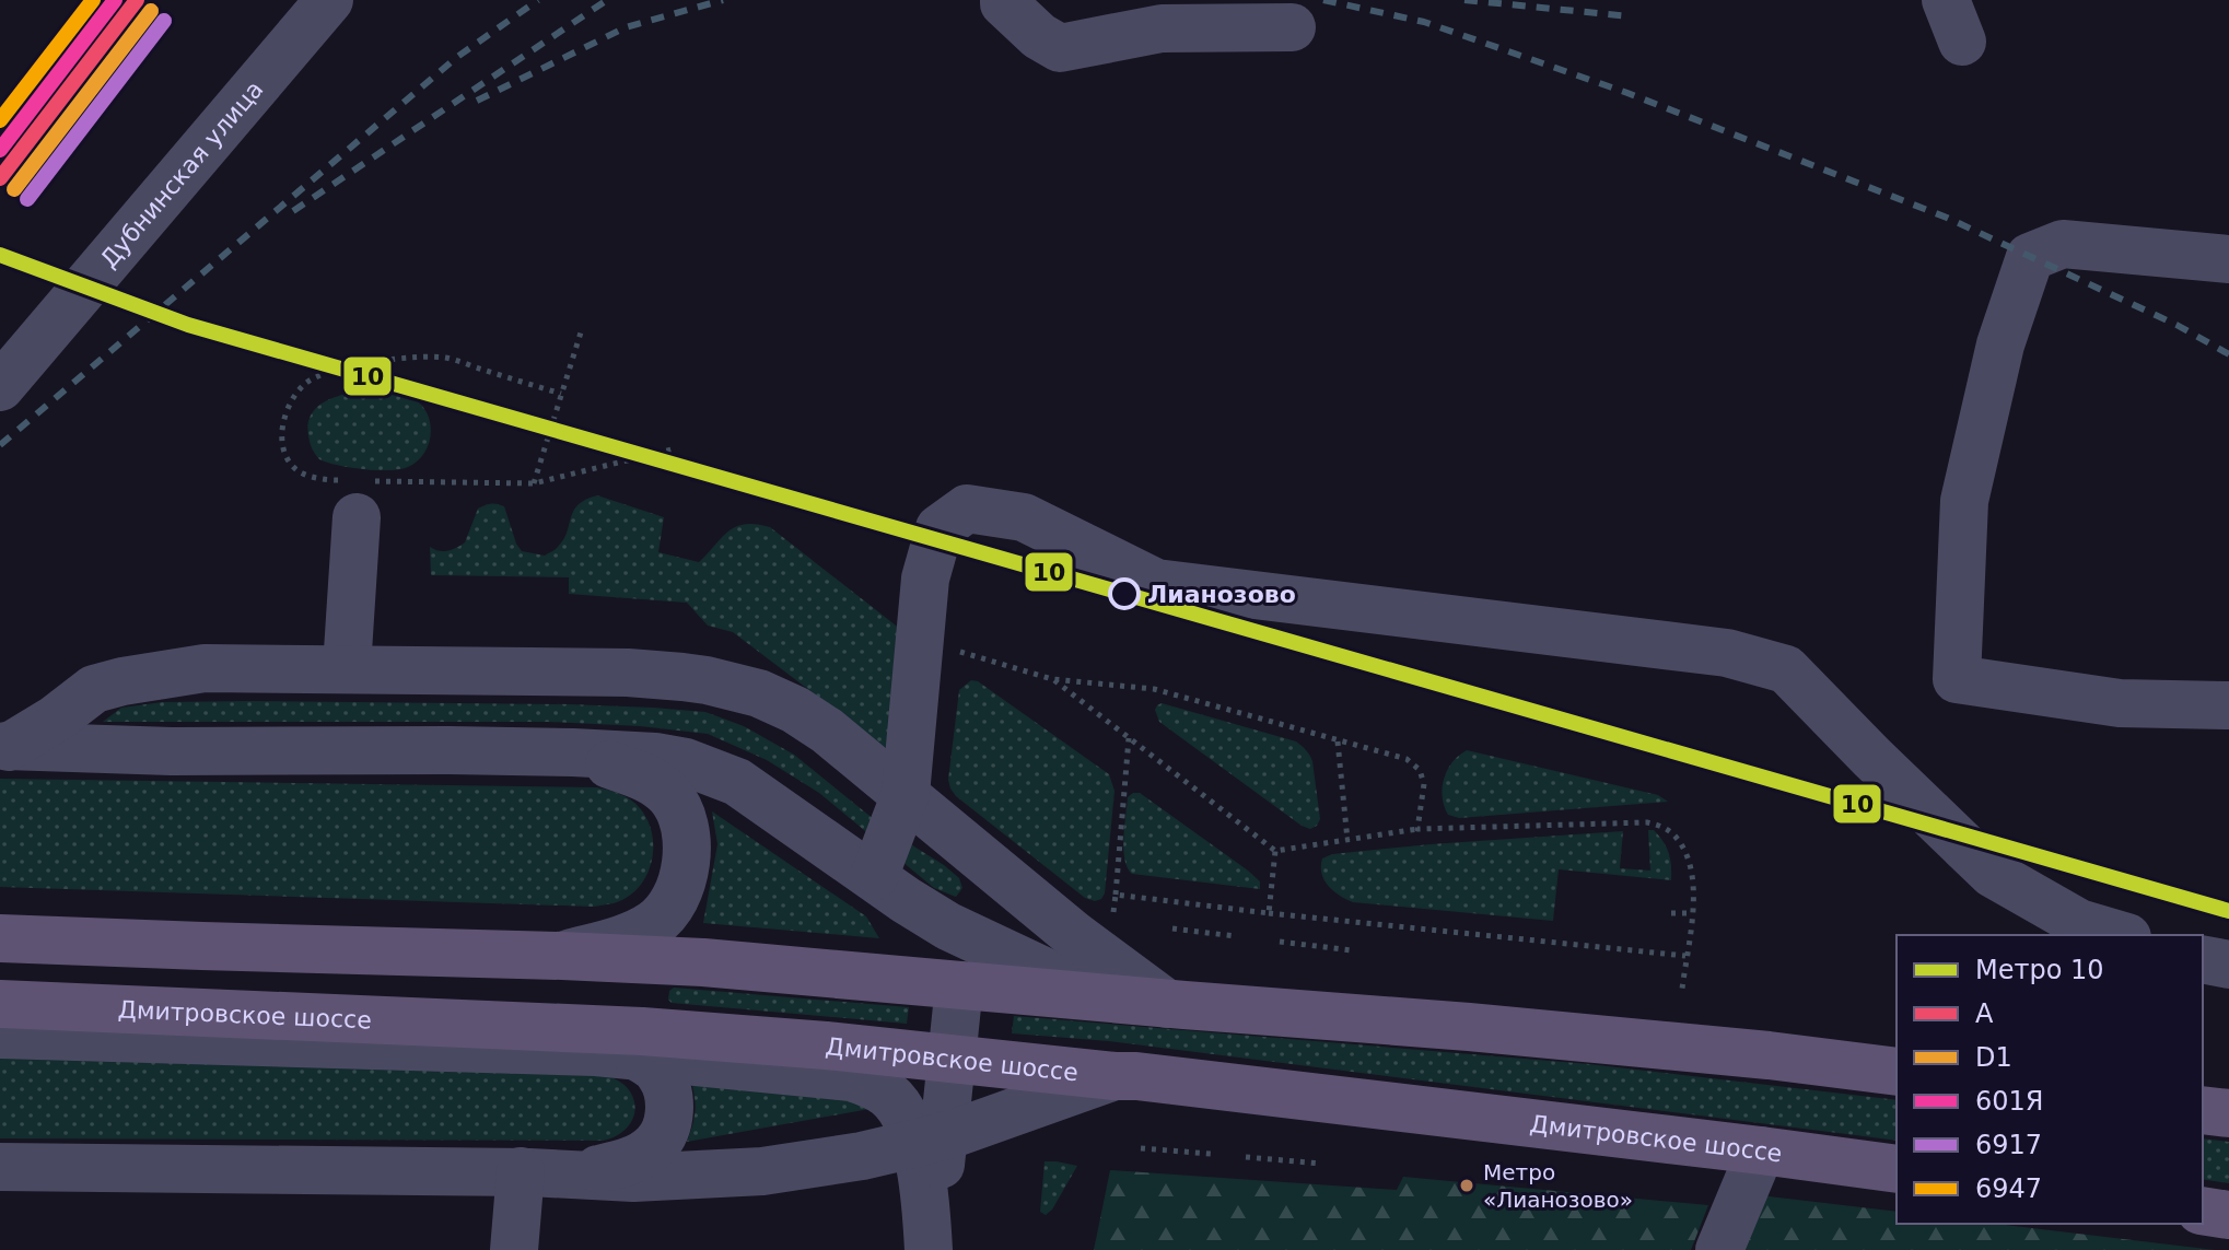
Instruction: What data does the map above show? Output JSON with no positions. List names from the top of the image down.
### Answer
{
  "streets": {
    "main road": ["Дмитровское шоссе"],
    "street": ["Дубнинская улица"]
  },
  "places": ["Лианозово", "Метро «Лианозово»"],
  "lines": [
    "transit line A",
    "transit line 601Я",
    "transit line 6947",
    "transit line D1",
    "transit line 6917",
    "metro line 10"
  ],
  "legend": [
    "Метро 10",
    "A",
    "D1",
    "601Я",
    "6917",
    "6947"
  ]
}
